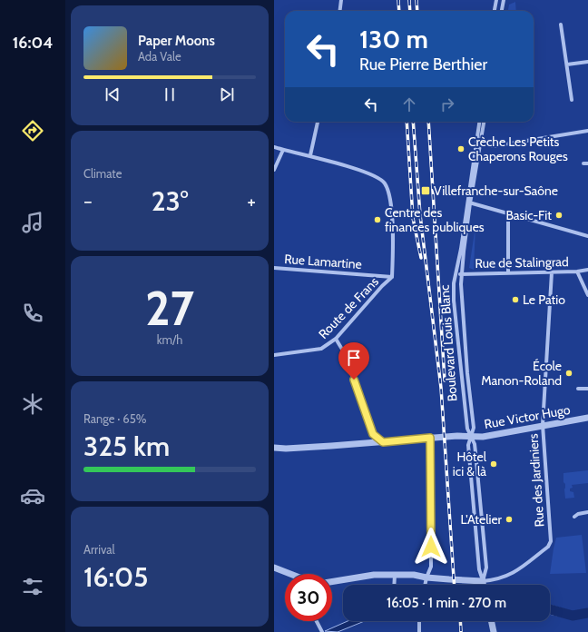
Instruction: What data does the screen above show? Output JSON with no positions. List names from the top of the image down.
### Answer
{
  "streets": {
    "street": [
      "Rue Lamartine",
      "Rue de Stalingrad",
      "Route de Frans",
      "Boulevard Louis Blanc",
      "Rue Victor Hugo",
      "Rue des Jardiniers"
    ]
  },
  "crossings": [
    ["Rue Lamartine", "Route de Frans"],
    ["Rue de Stalingrad", "Boulevard Louis Blanc"],
    ["Rue de Stalingrad", "Rue des Jardiniers"],
    ["Boulevard Louis Blanc", "Rue Victor Hugo"],
    ["Boulevard Louis Blanc", "Rue des Jardiniers"],
    ["Rue Victor Hugo", "Rue des Jardiniers"]
  ],
  "places": {
    "other": [
      "Crèche Les Petits Chaperons Rouges",
      "Basic-Fit",
      "Centre des finances publiques",
      "Le Patio",
      "École Manon-Roland",
      "Hôtel ici & là",
      "L'Atelier"
    ],
    "transit": ["Villefranche-sur-Saône"]
  },
  "page": {
    "tabs": "16:04",
    "turn": ["130 m", "Rue Pierre Berthier"],
    "song": ["Paper Moons", "Ada Vale"],
    "tile": [
      "Climate",
      ["27", "km/h"],
      ["Range · 65%", "325 km"],
      ["Arrival", "16:05"]
    ],
    "heat": ["−", "23°", "+"],
    "limit": "30",
    "trip": "16:05 · 1 min · 270 m"
  }
}
